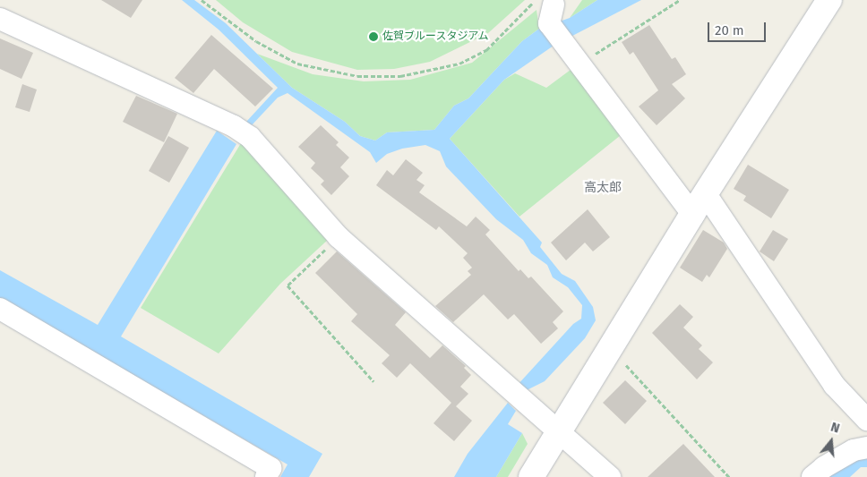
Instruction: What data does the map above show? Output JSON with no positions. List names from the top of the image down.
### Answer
{
  "districts": ["高太郎"],
  "places": ["佐賀ブルースタジアム"],
  "scale_bar": "20 m",
  "north": "top"
}
